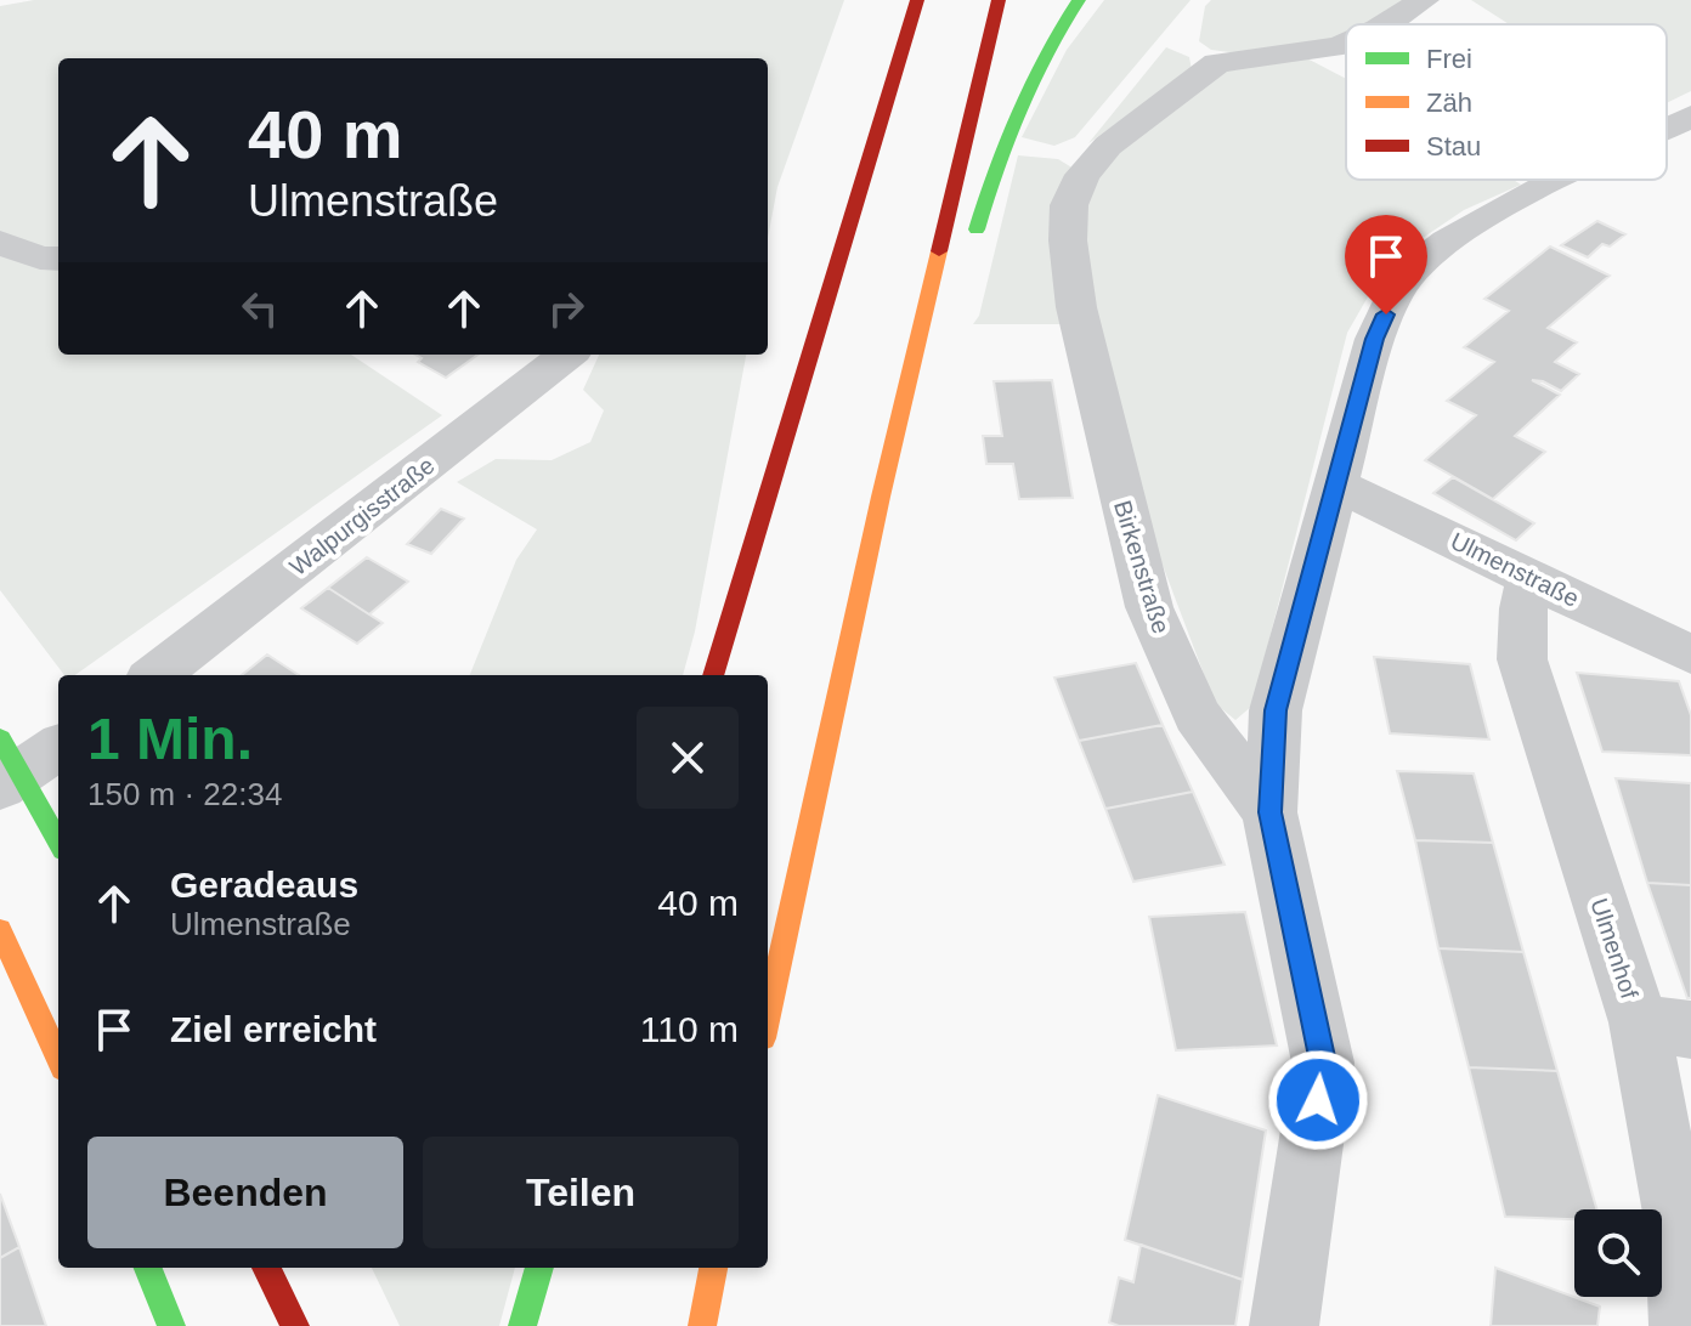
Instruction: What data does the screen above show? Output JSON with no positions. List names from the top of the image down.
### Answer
{
  "streets": {
    "street": [
      "Walpurgisstraße",
      "Birkenstraße",
      "Ulmenstraße",
      "Ulmenhof"
    ]
  },
  "crossings": [
    ["Ulmenstraße", "Ulmenhof"]
  ],
  "legend": ["Frei", "Zäh", "Stau"],
  "page": {
    "turn": ["40 m", "Ulmenstraße"],
    "heading": ["1 Min.", "150 m · 22:34"],
    "list": [
      {
        "name": "Geradeaus",
        "note": "Ulmenstraße",
        "value": "40 m"
      },
      {
        "name": "Ziel erreicht",
        "value": "110 m"
      }
    ],
    "buttons": ["Beenden", "Teilen"]
  }
}
